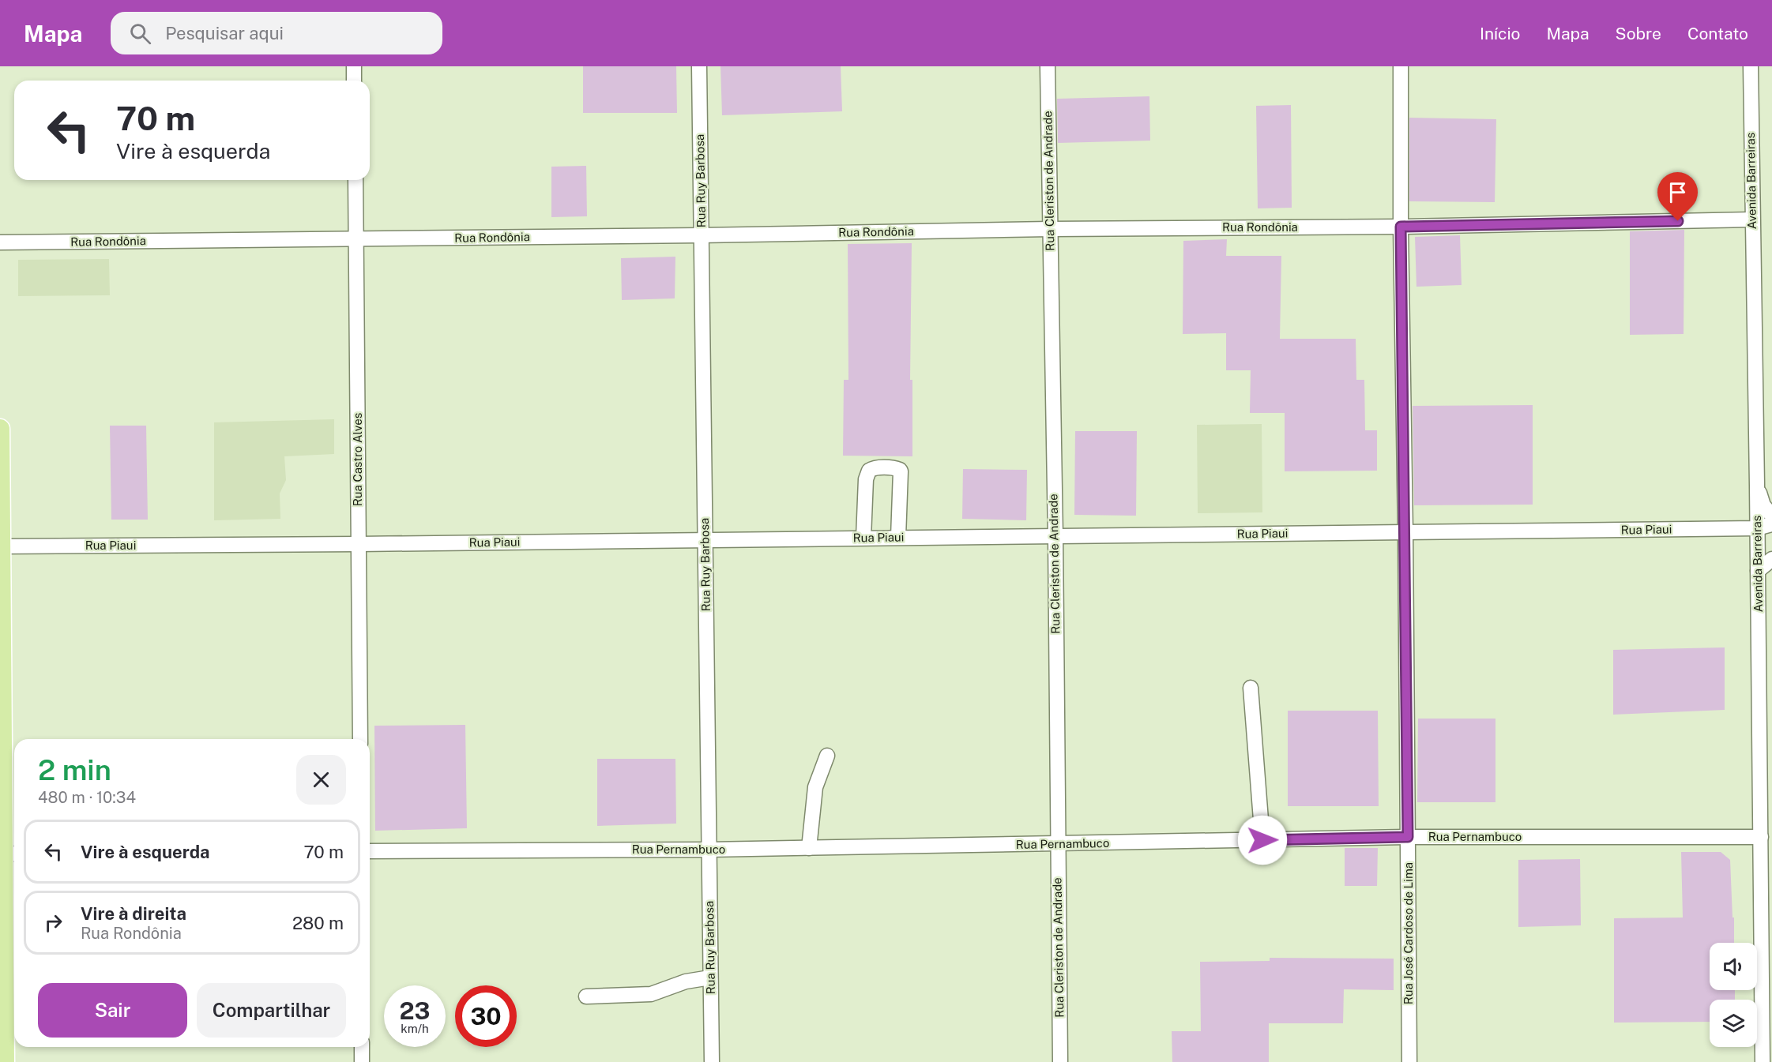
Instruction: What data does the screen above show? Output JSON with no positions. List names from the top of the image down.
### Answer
{
  "streets": {
    "street": [
      "Rua Ruy Barbosa",
      "Rua Cleriston de Andrade",
      "Avenida Barreiras",
      "Rua Rondônia",
      "Rua Castro Alves",
      "Rua Piaui",
      "Rua Pernambuco",
      "Rua José Cardoso de Lima"
    ]
  },
  "crossings": [
    ["Rua Ruy Barbosa", "Rua Rondônia"],
    ["Rua Ruy Barbosa", "Rua Piaui"],
    ["Rua Ruy Barbosa", "Rua Pernambuco"],
    ["Rua Cleriston de Andrade", "Rua Rondônia"],
    ["Rua Cleriston de Andrade", "Rua Piaui"],
    ["Rua Cleriston de Andrade", "Rua Pernambuco"],
    ["Avenida Barreiras", "Rua Rondônia"],
    ["Avenida Barreiras", "Rua Piaui"],
    ["Avenida Barreiras", "Rua Pernambuco"],
    ["Rua Rondônia", "Rua Castro Alves"],
    ["Rua Rondônia", "Rua José Cardoso de Lima"],
    ["Rua Castro Alves", "Rua Piaui"],
    ["Rua Piaui", "Rua José Cardoso de Lima"],
    ["Rua Pernambuco", "Rua José Cardoso de Lima"]
  ],
  "page": {
    "header": "Mapa",
    "search": "Pesquisar aqui",
    "nav": [
      "Início",
      "Mapa",
      "Sobre",
      "Contato"
    ],
    "turn": ["70 m", "Vire à esquerda"],
    "heading": ["2 min", "480 m · 10:34"],
    "list": [
      {
        "name": "Vire à esquerda",
        "value": "70 m"
      },
      {
        "name": "Vire à direita",
        "note": "Rua Rondônia",
        "value": "280 m"
      }
    ],
    "buttons": ["Sair", "Compartilhar"],
    "speed": "23 km/h",
    "limit": "30"
  }
}
